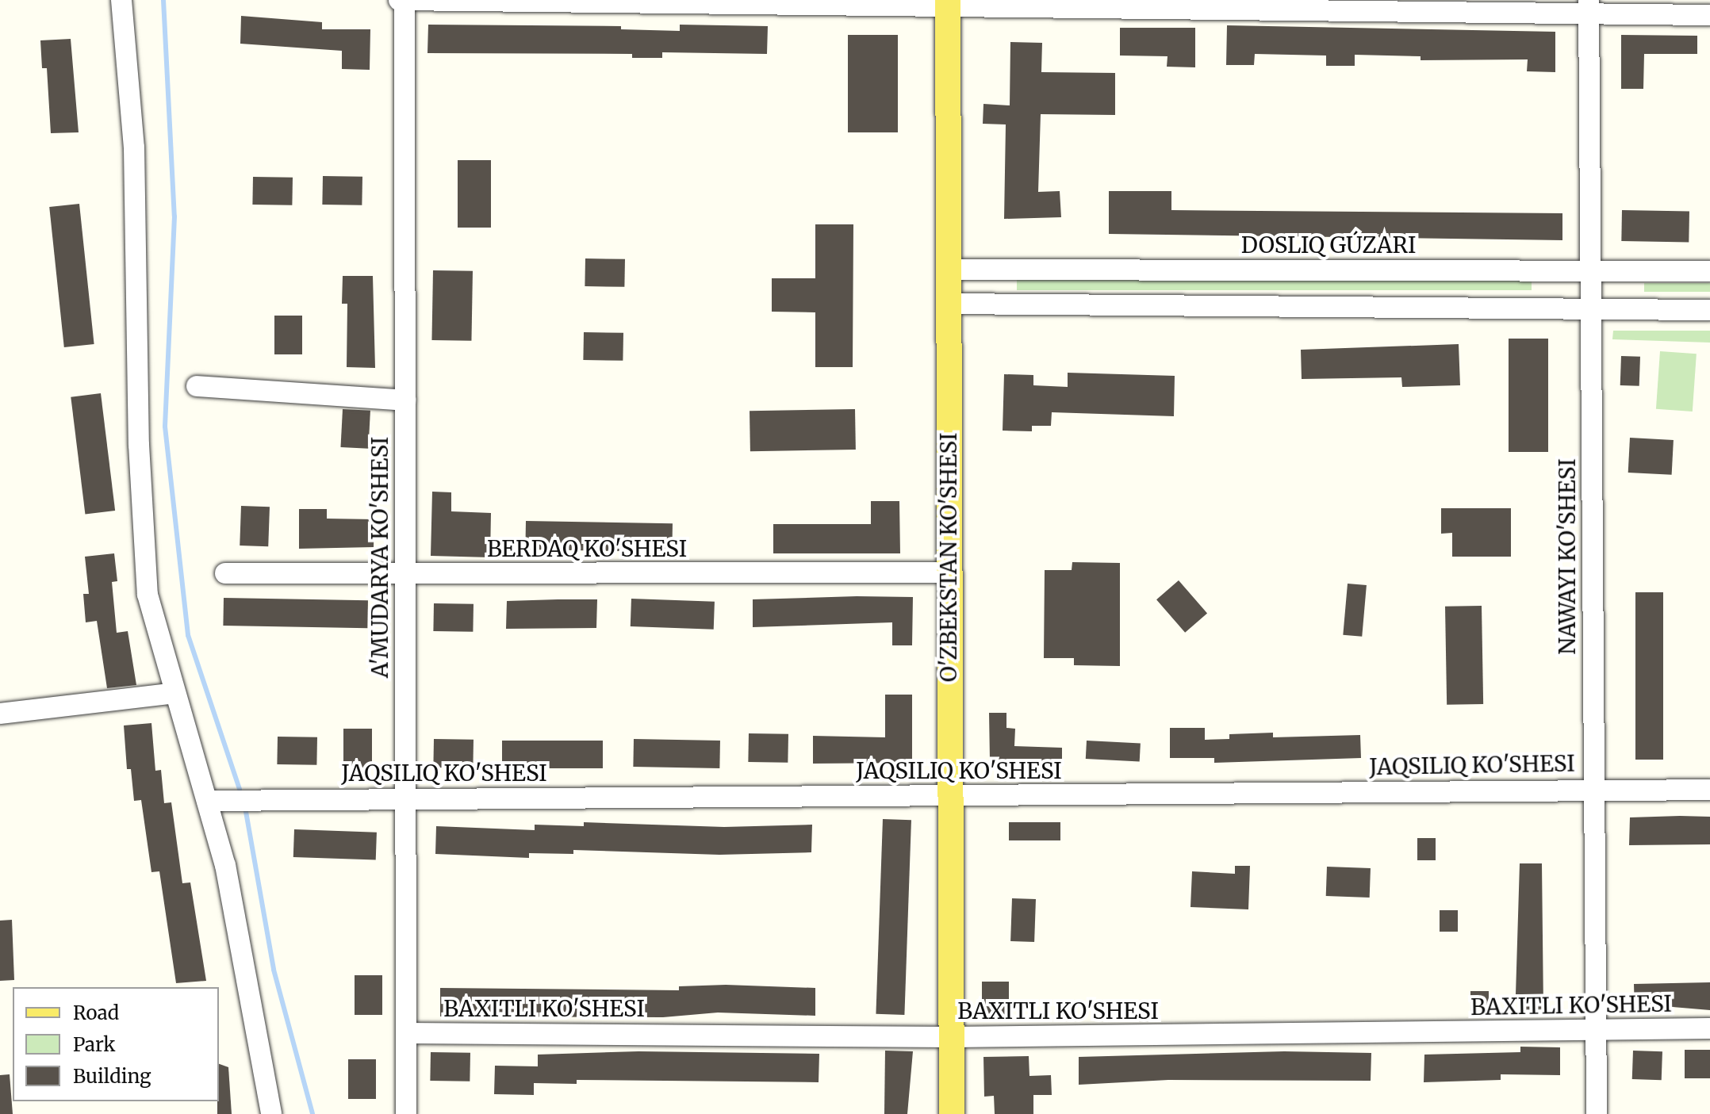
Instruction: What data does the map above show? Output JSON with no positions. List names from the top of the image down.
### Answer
{
  "streets": {
    "main road": ["O'ZBEKSTAN KO'SHESI"],
    "street": [
      "BERDAQ KO'SHESI",
      "NAWAYI KO'SHESI",
      "A'MUDARYA KO'SHESI",
      "JAQSILIQ KO'SHESI",
      "BAXITLI KO'SHESI"
    ]
  },
  "crossings": [
    ["BERDAQ KO'SHESI", "A'MUDARYA KO'SHESI"],
    ["BERDAQ KO'SHESI", "O'ZBEKSTAN KO'SHESI"],
    ["NAWAYI KO'SHESI", "JAQSILIQ KO'SHESI"],
    ["NAWAYI KO'SHESI", "BAXITLI KO'SHESI"],
    ["A'MUDARYA KO'SHESI", "JAQSILIQ KO'SHESI"],
    ["A'MUDARYA KO'SHESI", "BAXITLI KO'SHESI"],
    ["O'ZBEKSTAN KO'SHESI", "JAQSILIQ KO'SHESI"],
    ["O'ZBEKSTAN KO'SHESI", "BAXITLI KO'SHESI"]
  ],
  "legend": ["Road", "Park", "Building"]
}
